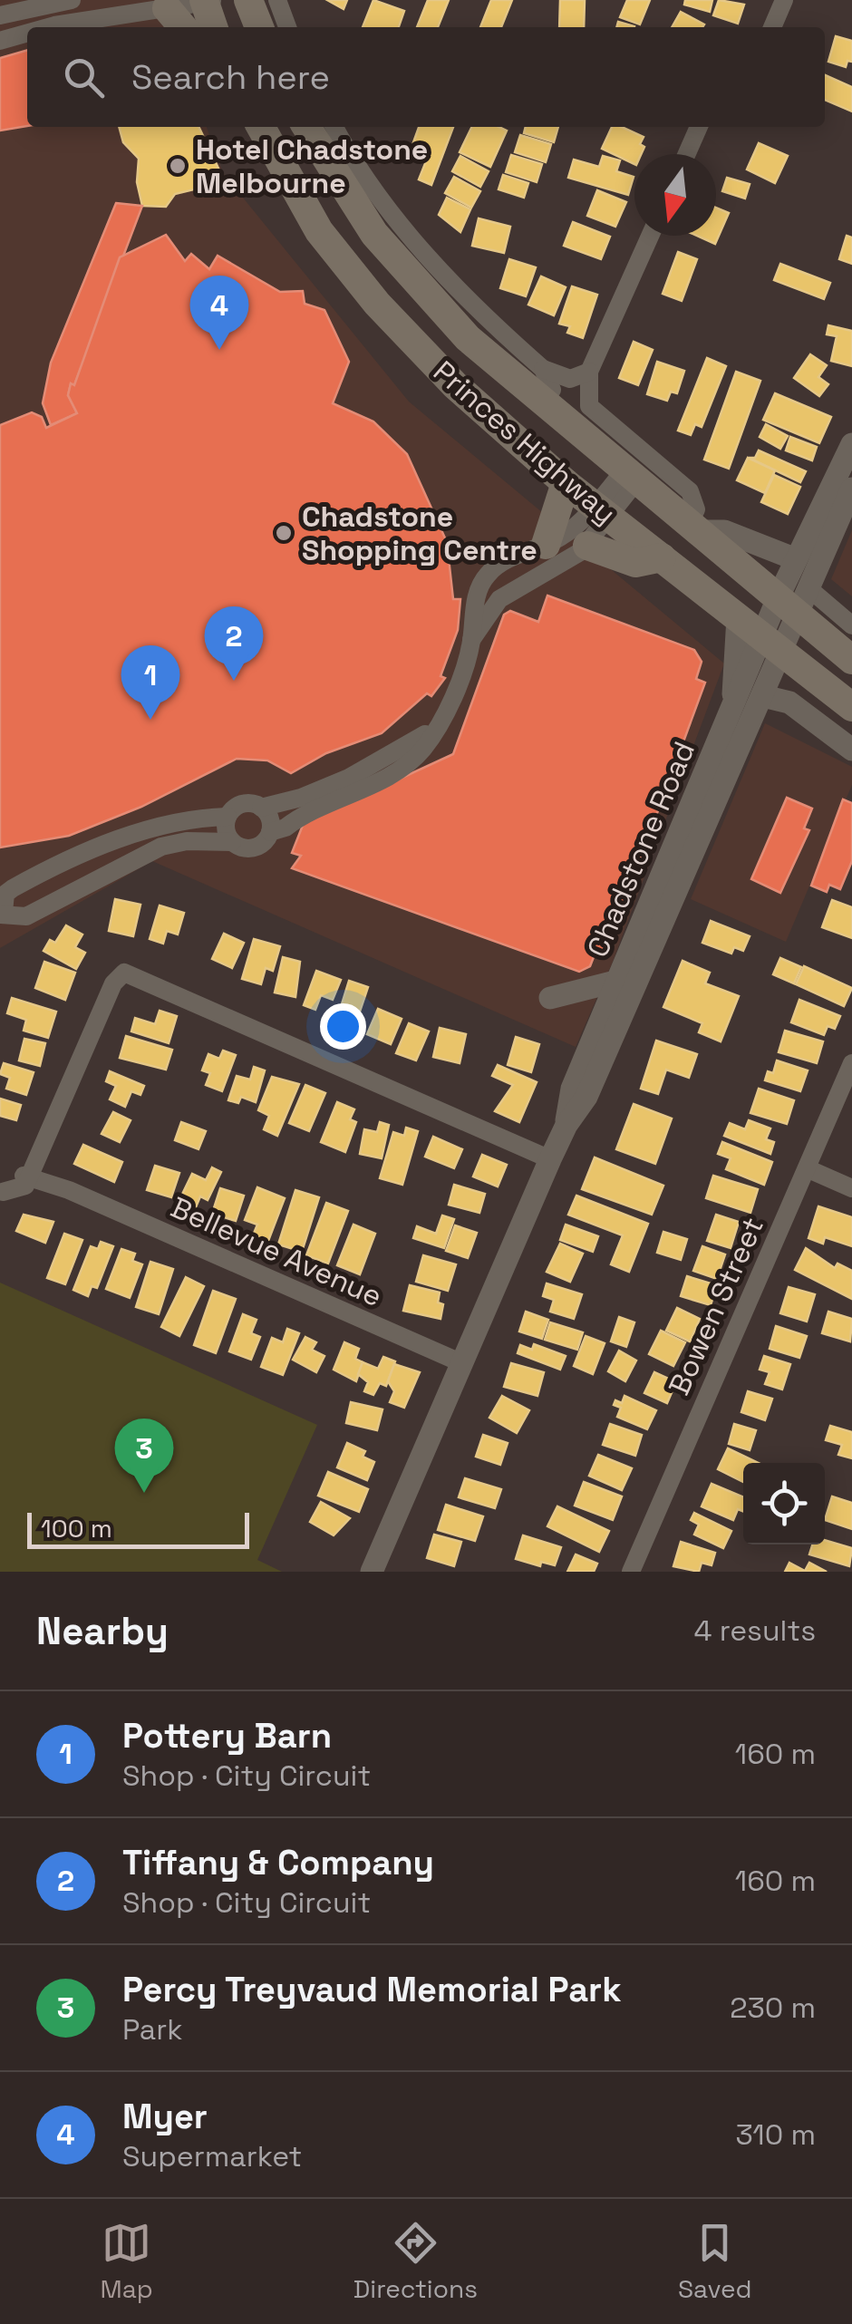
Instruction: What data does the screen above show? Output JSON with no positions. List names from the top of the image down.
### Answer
{
  "streets": {
    "highway": ["Princes Highway"],
    "street": ["Chadstone Road", "Bellevue Avenue", "Bowen Street"]
  },
  "crossings": [
    ["Princes Highway", "Chadstone Road"],
    ["Chadstone Road", "Bellevue Avenue"]
  ],
  "places": ["Hotel Chadstone Melbourne", "Chadstone Shopping Centre"],
  "scale_bar": "100 m",
  "north": "bottom",
  "page": {
    "search": "Search here",
    "pins": [
      "4",
      "2",
      "1",
      "3"
    ],
    "scale": "100 m",
    "heading": ["Nearby", "4 results"],
    "list": [
      {
        "mark": "1",
        "name": "Pottery Barn",
        "note": "Shop · City Circuit",
        "value": "160 m"
      },
      {
        "mark": "2",
        "name": "Tiffany & Company",
        "note": "Shop · City Circuit",
        "value": "160 m"
      },
      {
        "mark": "3",
        "name": "Percy Treyvaud Memorial Park",
        "note": "Park",
        "value": "230 m"
      },
      {
        "mark": "4",
        "name": "Myer",
        "note": "Supermarket",
        "value": "310 m"
      }
    ],
    "nav": ["Map", "Directions", "Saved"]
  }
}
